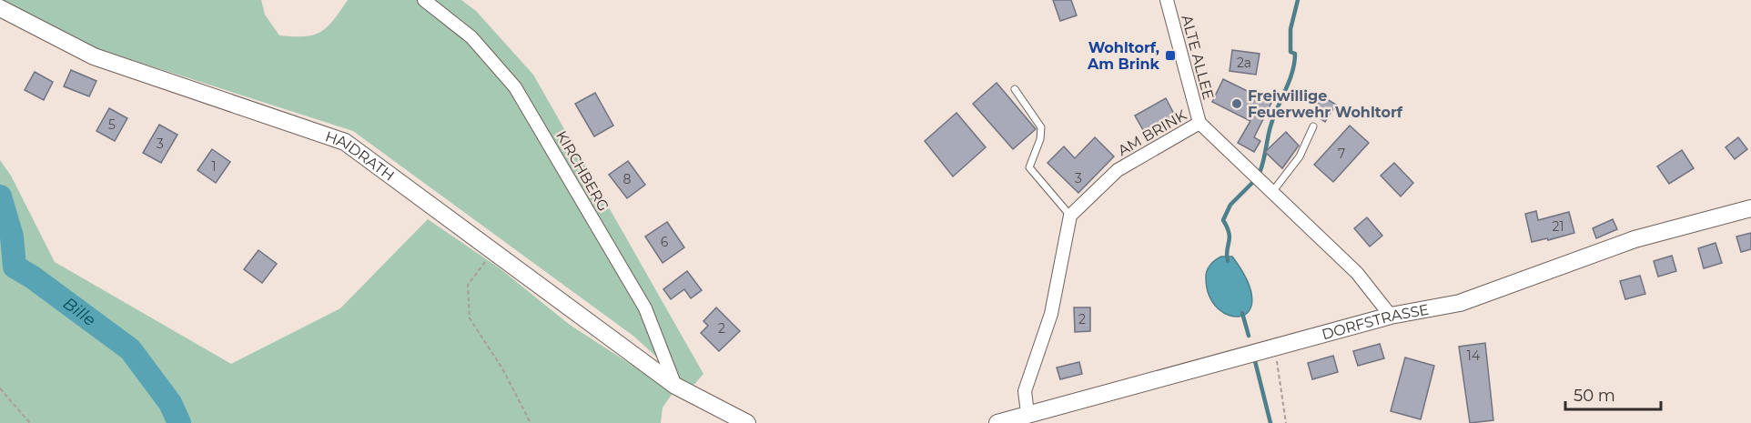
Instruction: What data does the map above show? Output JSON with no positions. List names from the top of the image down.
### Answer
{
  "streets": {
    "street": [
      "ALTE ALLEE",
      "AM BRINK",
      "HAIDRATH",
      "KIRCHBERG",
      "DORFSTRASSE"
    ]
  },
  "crossings": [
    ["ALTE ALLEE", "AM BRINK"],
    ["AM BRINK", "DORFSTRASSE"],
    ["HAIDRATH", "KIRCHBERG"]
  ],
  "water": ["Bille"],
  "places": {
    "transit": ["Wohltorf, Am Brink"],
    "other": ["Freiwillige Feuerwehr Wohltorf"]
  },
  "house_numbers": [
    "2a",
    "5",
    "3",
    "7",
    "1",
    "3",
    "8",
    "21",
    "6",
    "2",
    "2",
    "14"
  ],
  "scale_bar": "50 m"
}
